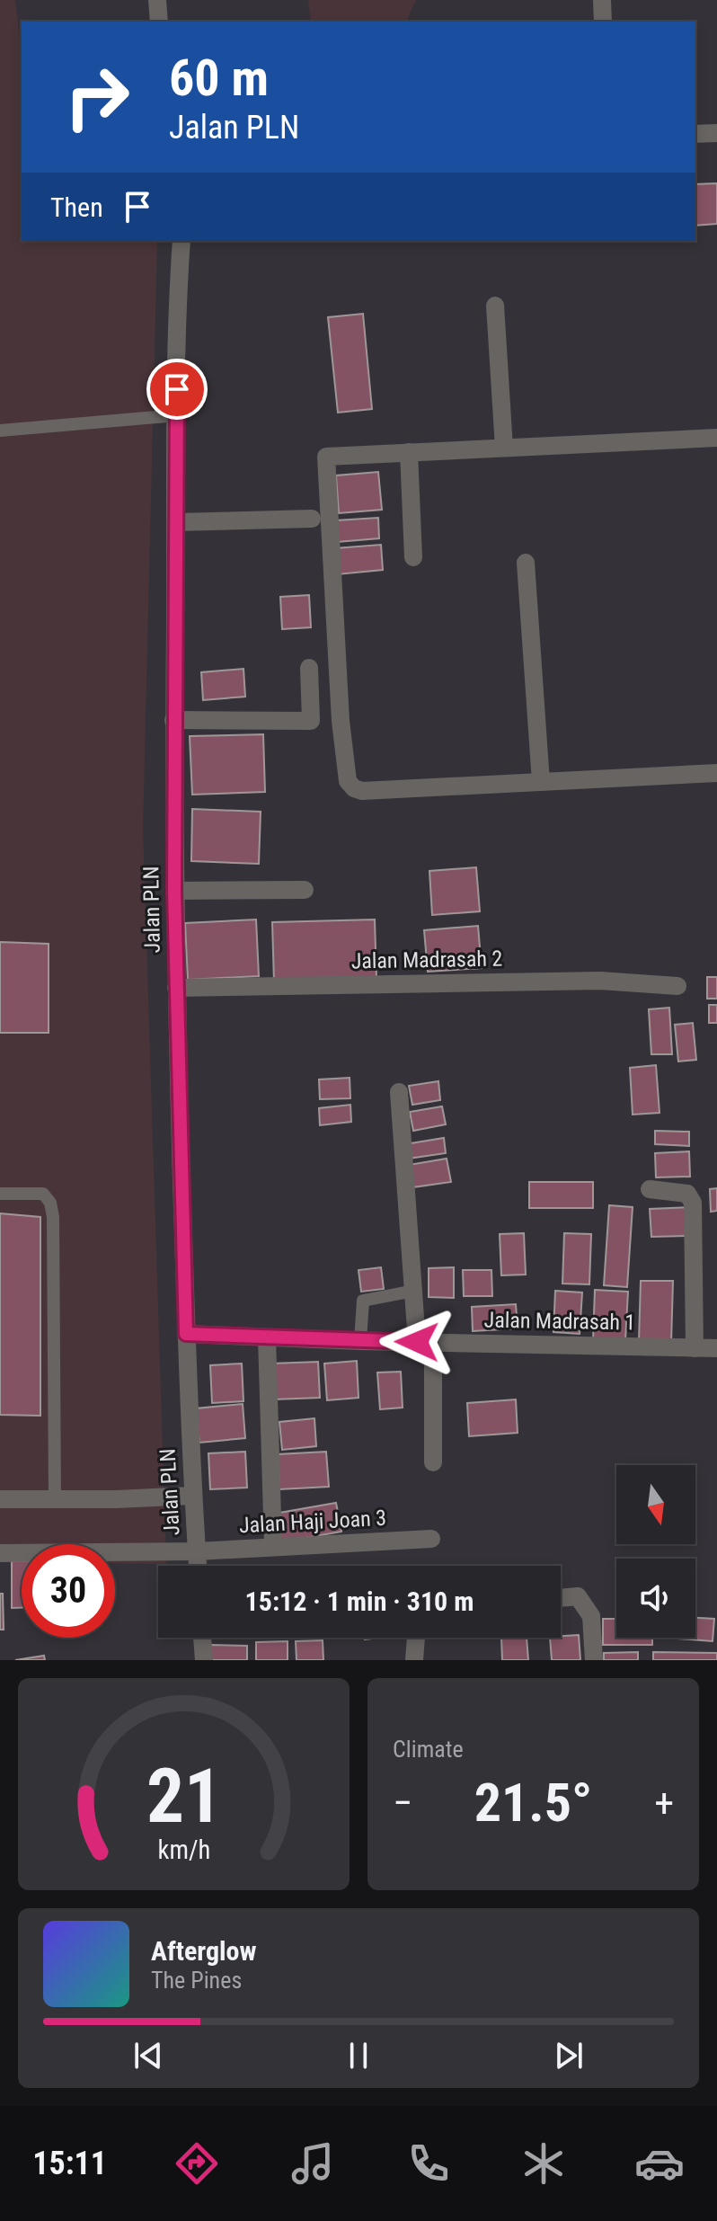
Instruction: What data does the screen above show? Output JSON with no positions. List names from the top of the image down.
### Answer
{
  "streets": {
    "street": [
      "Jalan PLN",
      "Jalan Madrasah 2",
      "Jalan Madrasah 1",
      "Jalan Haji Joan 3"
    ]
  },
  "crossings": [
    ["Jalan PLN", "Jalan Madrasah 2"],
    ["Jalan PLN", "Jalan Madrasah 1"],
    ["Jalan PLN", "Jalan Haji Joan 3"]
  ],
  "north": "bottom",
  "page": {
    "turn": ["60 m", "Jalan PLN"],
    "then": "Then",
    "limit": "30",
    "trip": "15:12 · 1 min · 310 m",
    "tile": "Climate",
    "heat": ["−", "21.5°", "+"],
    "song": ["Afterglow", "The Pines"],
    "tabs": "15:11",
    "gauge": ["21", "km/h"]
  }
}
